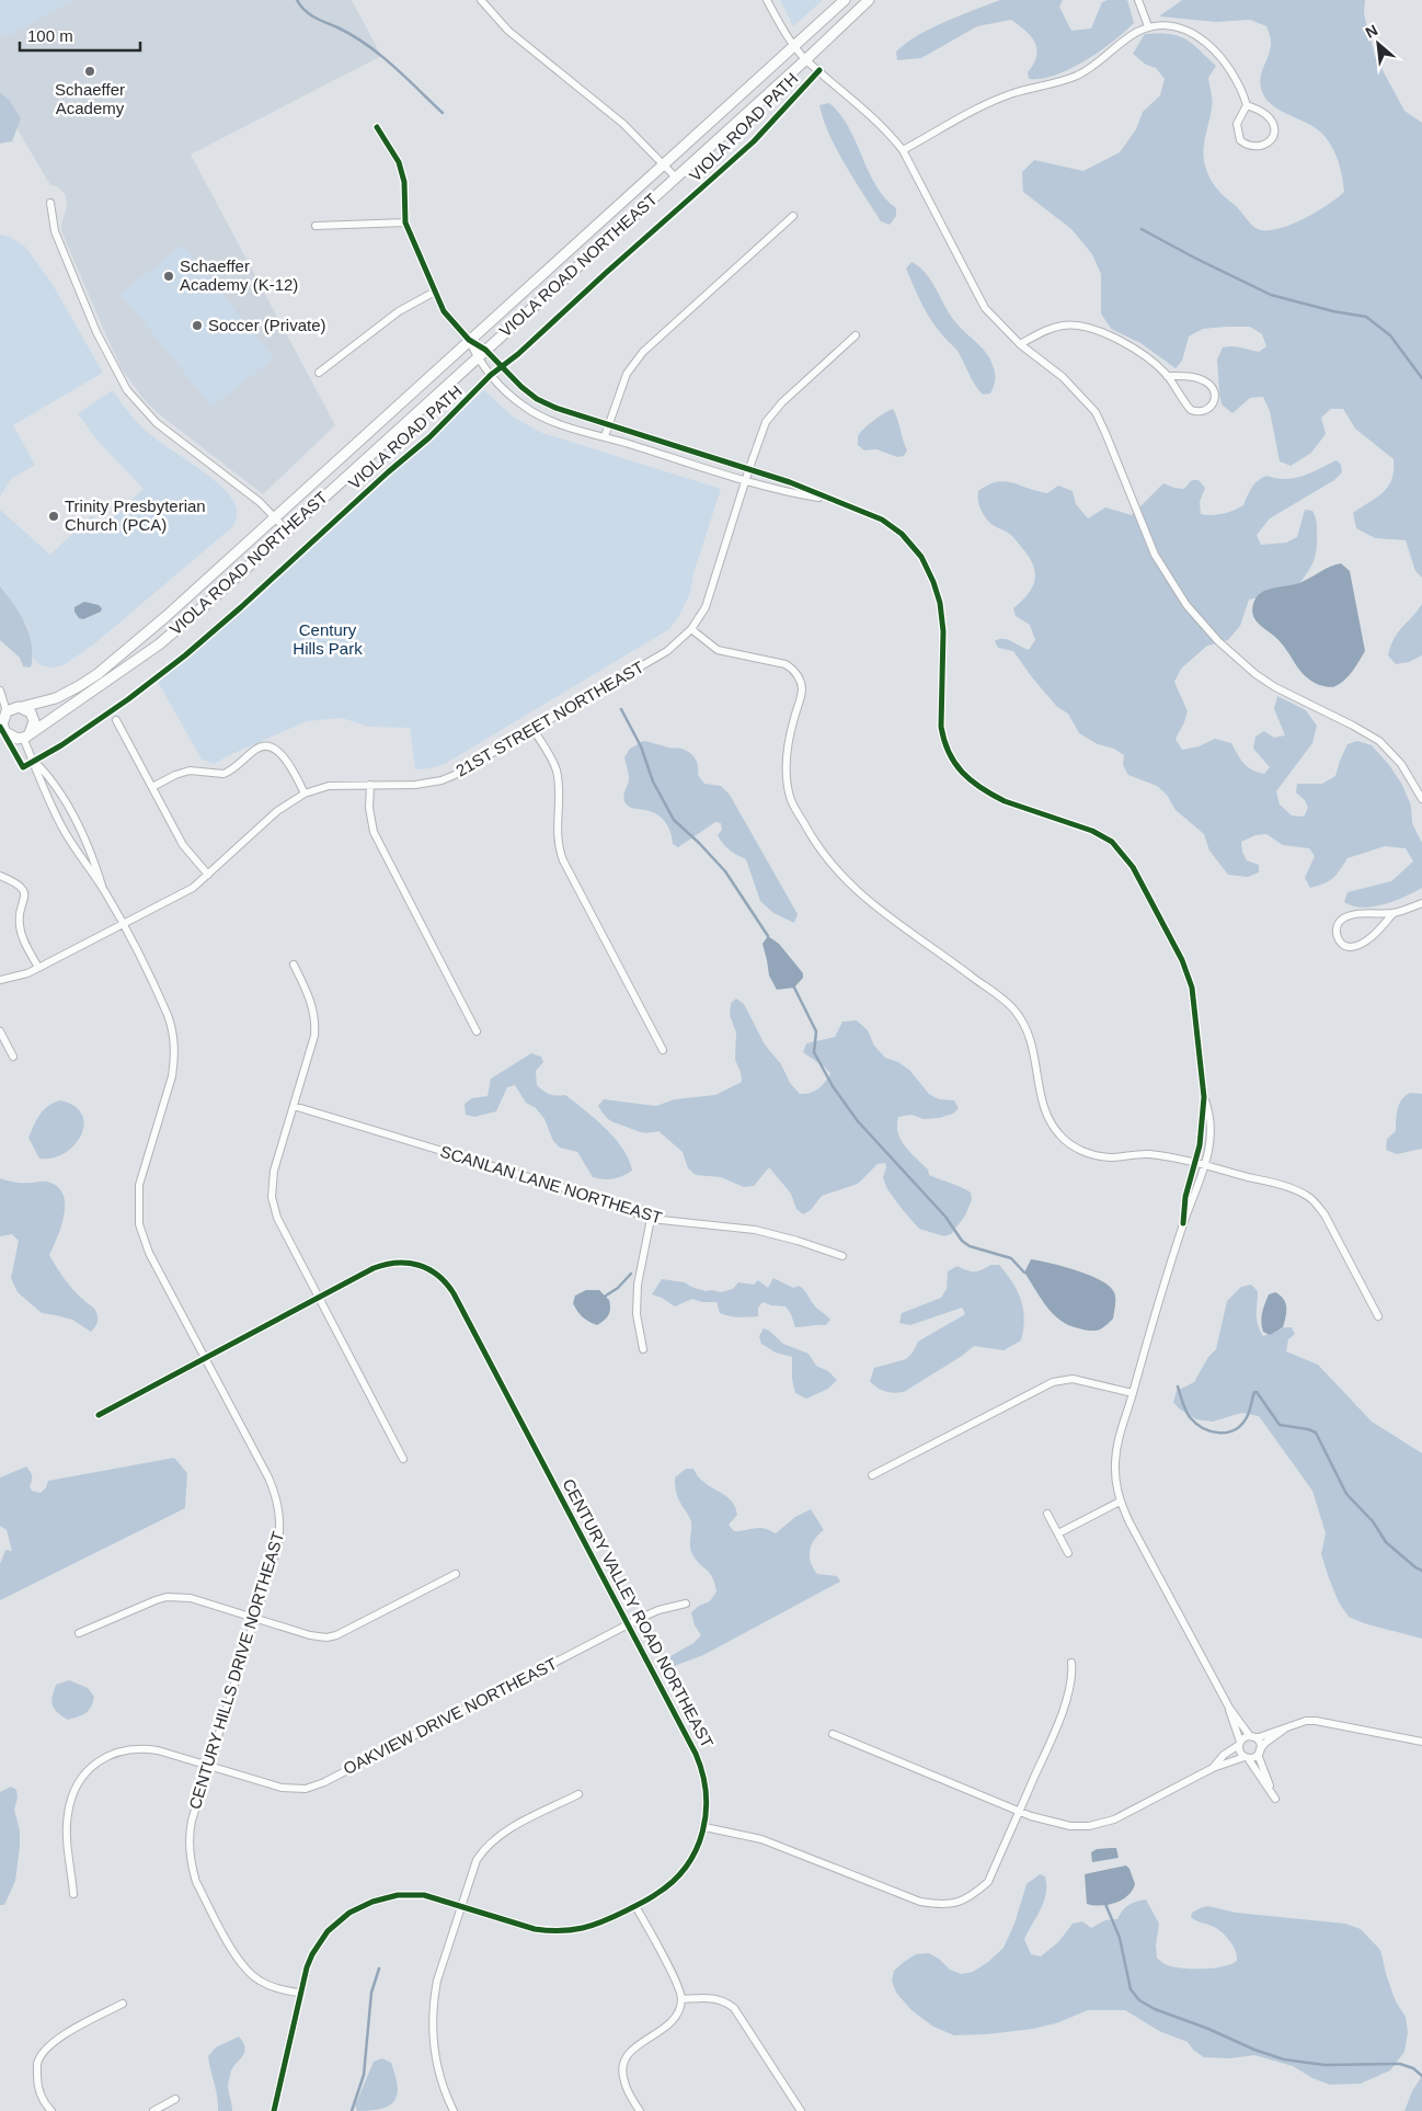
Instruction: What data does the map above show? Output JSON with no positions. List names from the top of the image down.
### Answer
{
  "streets": {
    "main road": ["VIOLA ROAD NORTHEAST"],
    "street": [
      "21ST STREET NORTHEAST",
      "SCANLAN LANE NORTHEAST",
      "CENTURY VALLEY ROAD NORTHEAST",
      "CENTURY HILLS DRIVE NORTHEAST",
      "OAKVIEW DRIVE NORTHEAST"
    ],
    "cycle path": ["VIOLA ROAD PATH"]
  },
  "crossings": [
    ["VIOLA ROAD NORTHEAST", "CENTURY HILLS DRIVE NORTHEAST"],
    ["21ST STREET NORTHEAST", "CENTURY HILLS DRIVE NORTHEAST"],
    ["CENTURY VALLEY ROAD NORTHEAST", "CENTURY HILLS DRIVE NORTHEAST"],
    ["CENTURY VALLEY ROAD NORTHEAST", "OAKVIEW DRIVE NORTHEAST"],
    ["CENTURY HILLS DRIVE NORTHEAST", "OAKVIEW DRIVE NORTHEAST"]
  ],
  "parks": ["Century Hills Park"],
  "places": [
    "Schaeffer Academy",
    "Schaeffer Academy (K-12)",
    "Soccer (Private)",
    "Trinity Presbyterian Church (PCA)"
  ],
  "scale_bar": "100 m",
  "north": "top left"
}
